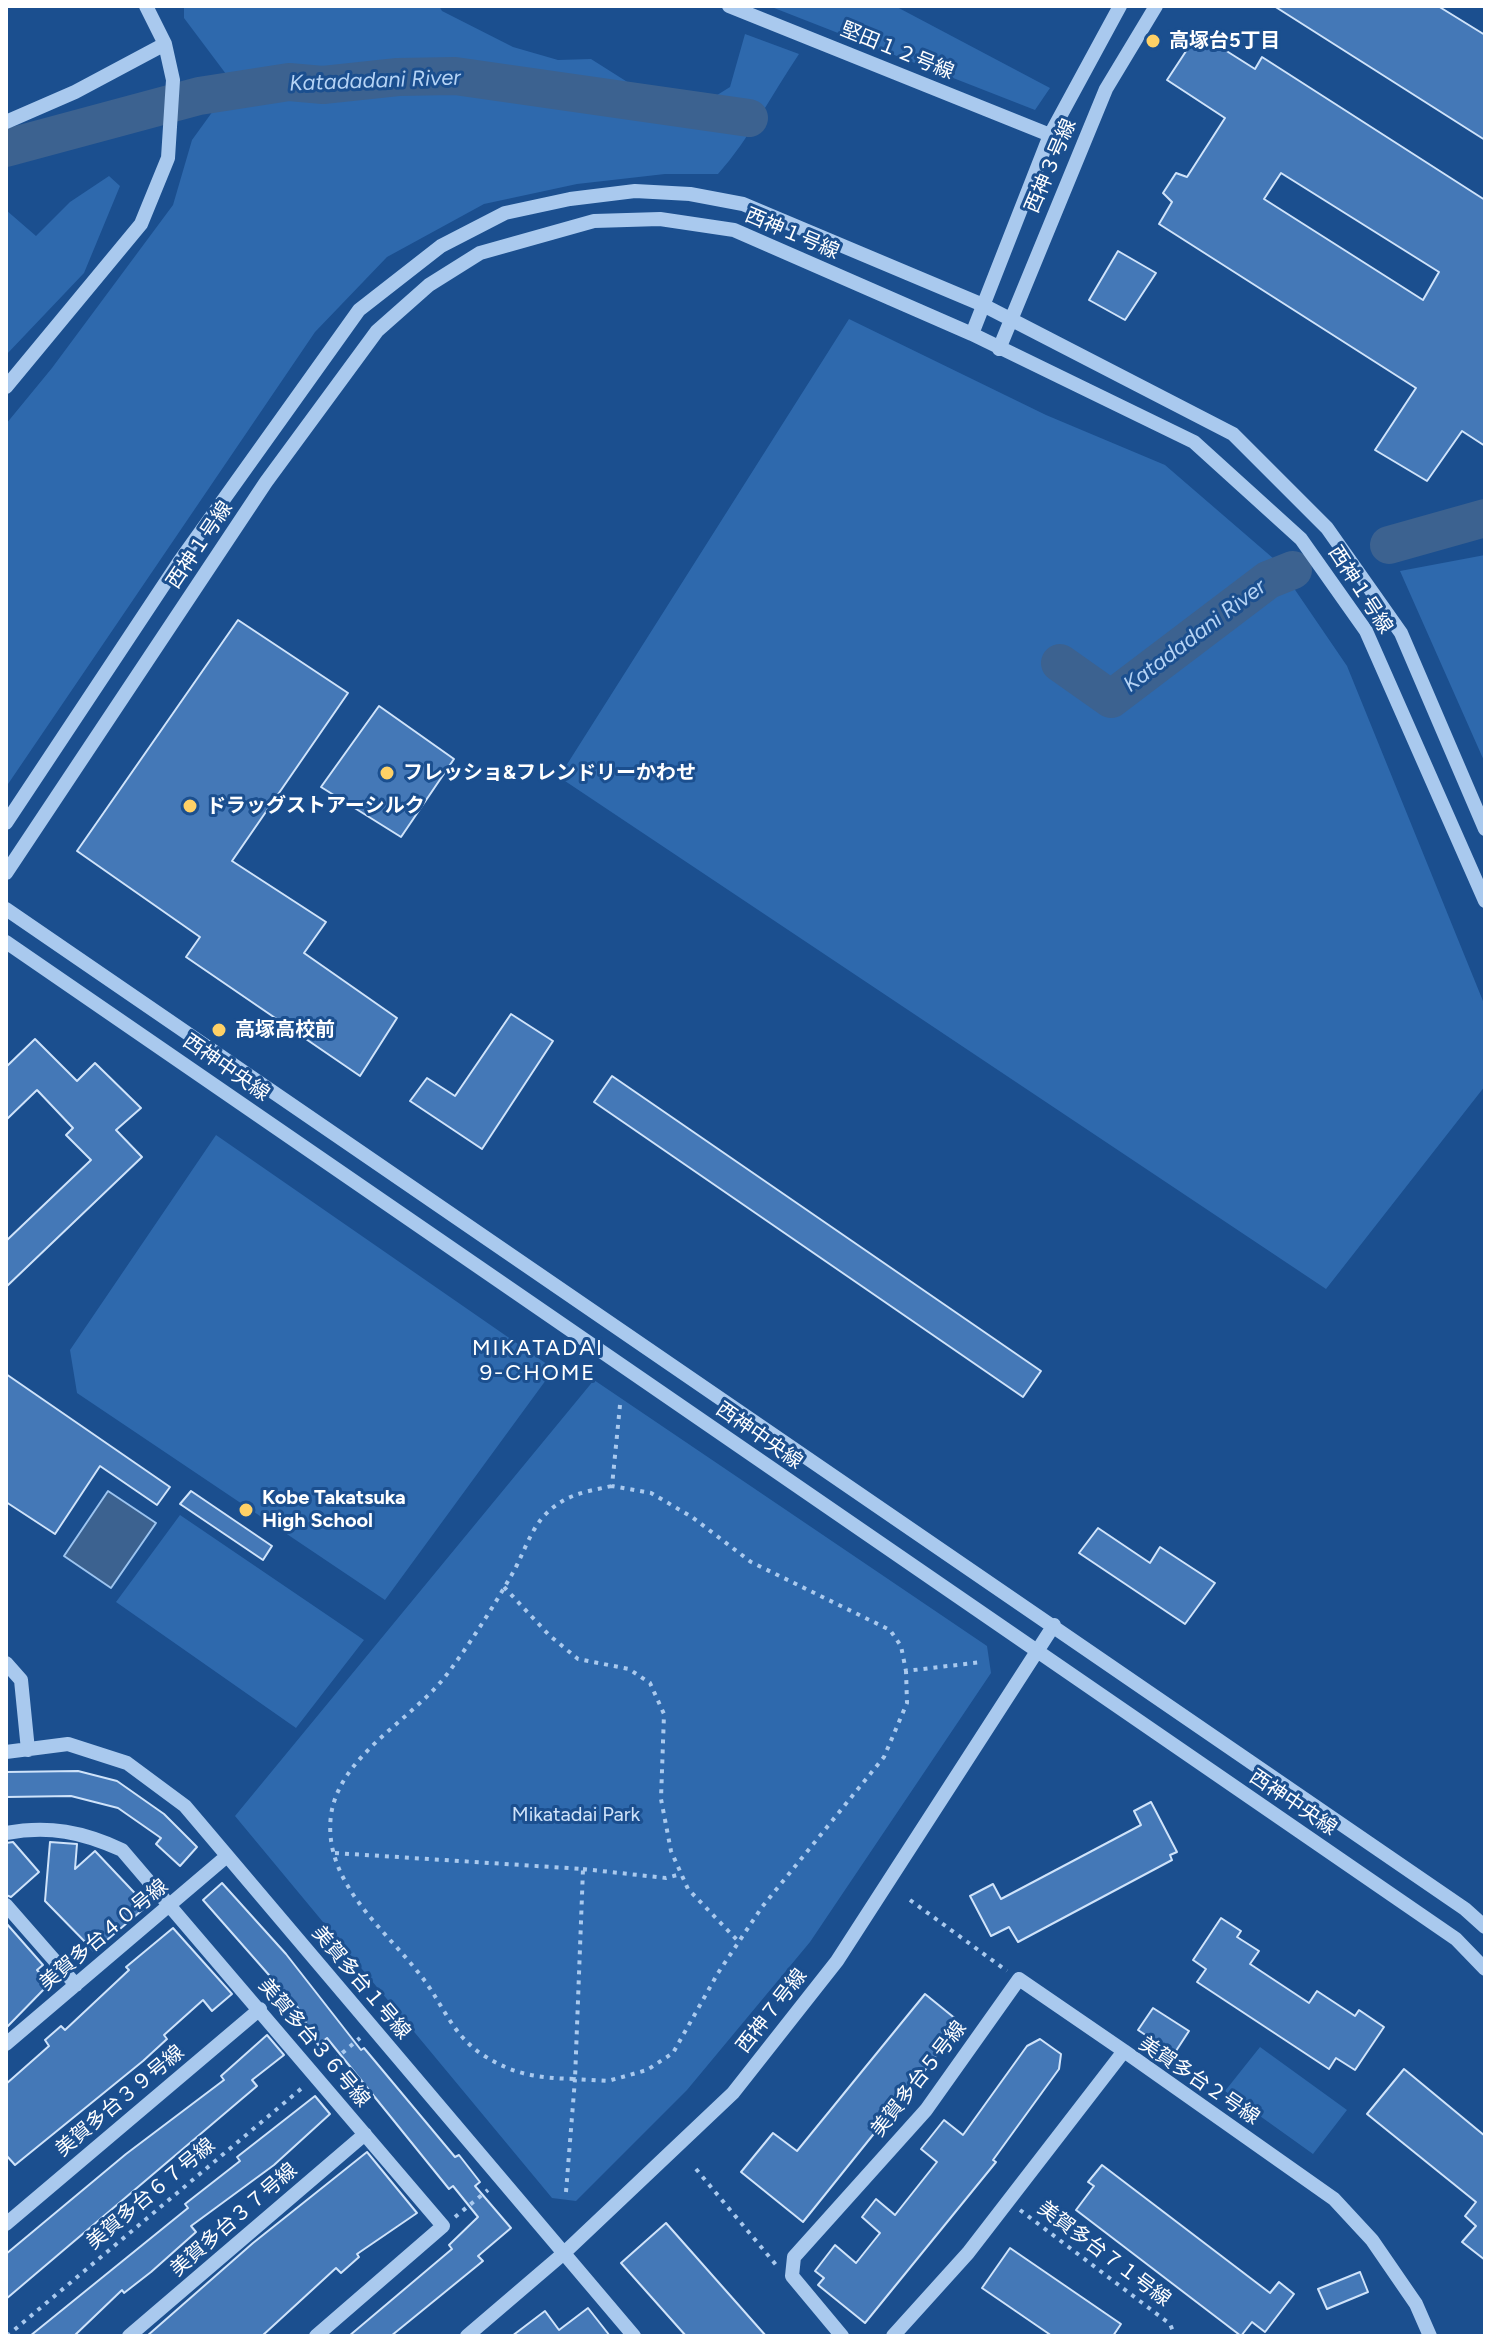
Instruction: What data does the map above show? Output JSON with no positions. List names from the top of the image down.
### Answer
{
  "streets": {
    "street": [
      "堅田１２号線",
      "西神３号線",
      "西神１号線",
      "西神中央線",
      "美賀多台４０号線",
      "美賀多台１号線",
      "西神７号線",
      "美賀多台３６号線",
      "美賀多台５号線",
      "美賀多台２号線",
      "美賀多台３９号線",
      "美賀多台３７号線"
    ],
    "path": ["美賀多台６７号線", "美賀多台７１号線"]
  },
  "crossings": [
    ["堅田１２号線", "西神３号線"],
    ["西神３号線", "西神１号線"],
    ["西神中央線", "西神７号線"],
    ["美賀多台４０号線", "美賀多台１号線"],
    ["美賀多台４０号線", "美賀多台３６号線"],
    ["美賀多台１号線", "西神７号線"],
    ["美賀多台１号線", "美賀多台６７号線"],
    ["美賀多台３６号線", "美賀多台３９号線"],
    ["美賀多台３６号線", "美賀多台６７号線"],
    ["美賀多台３６号線", "美賀多台３７号線"],
    ["美賀多台２号線", "美賀多台７１号線"]
  ],
  "districts": ["MIKATADAI 9-CHOME"],
  "water": ["Katadadani River"],
  "parks": ["Mikatadai Park"],
  "places": [
    "高塚台5丁目",
    "フレッショ&フレンドリーかわせ",
    "ドラッグストアーシルク",
    "高塚高校前",
    "Kobe Takatsuka High School"
  ]
}
